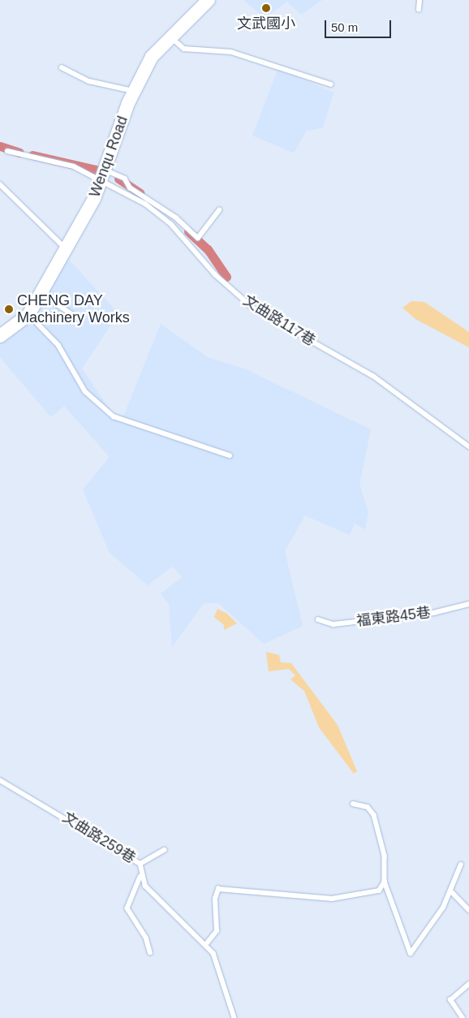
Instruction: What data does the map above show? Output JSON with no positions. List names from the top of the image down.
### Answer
{
  "streets": {
    "street": ["Wenqu Road"],
    "lane": ["文曲路117巷", "福東路45巷", "文曲路259巷"]
  },
  "crossings": [
    ["Wenqu Road", "文曲路117巷"]
  ],
  "places": ["文武國小", "CHENG DAY Machinery Works"],
  "scale_bar": "50 m"
}
